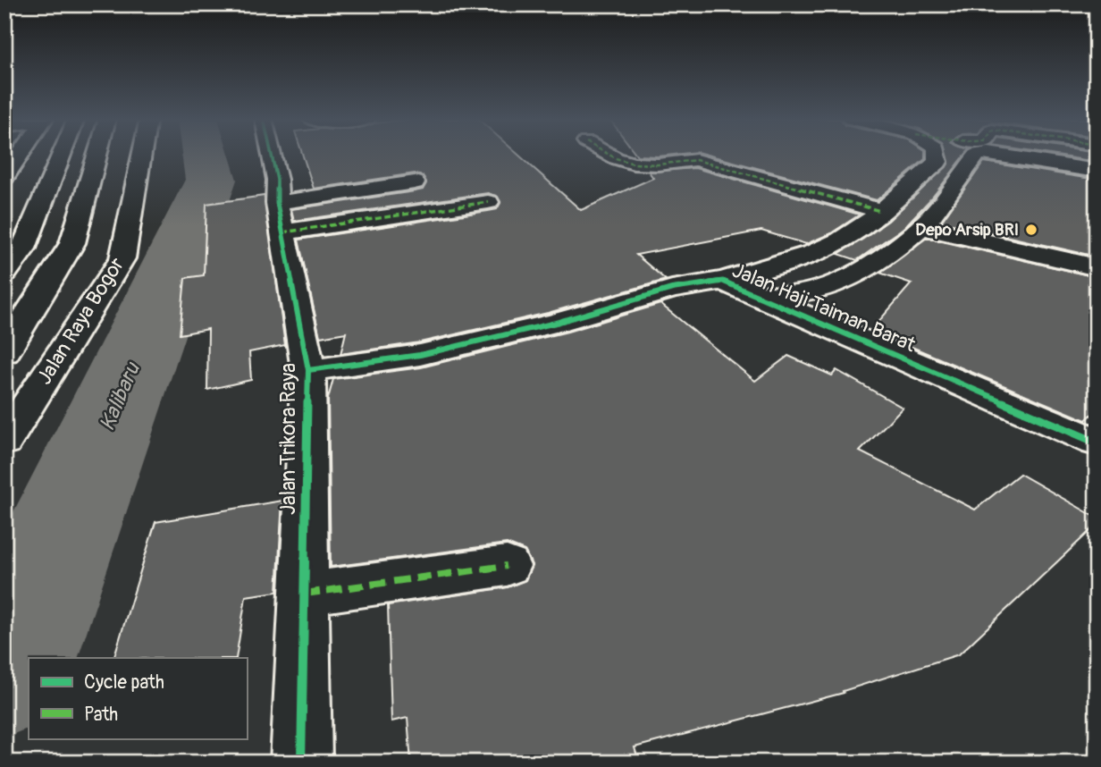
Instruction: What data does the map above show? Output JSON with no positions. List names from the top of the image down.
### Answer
{
  "streets": {
    "main road": ["Jalan Haji Taiman Barat", "Jalan Raya Bogor", "Jalan Trikora Raya"]
  },
  "crossings": [
    ["Jalan Haji Taiman Barat", "Jalan Trikora Raya"]
  ],
  "water": ["Kalibaru"],
  "places": ["Depo Arsip BRI"],
  "legend": ["Cycle path", "Path"]
}
